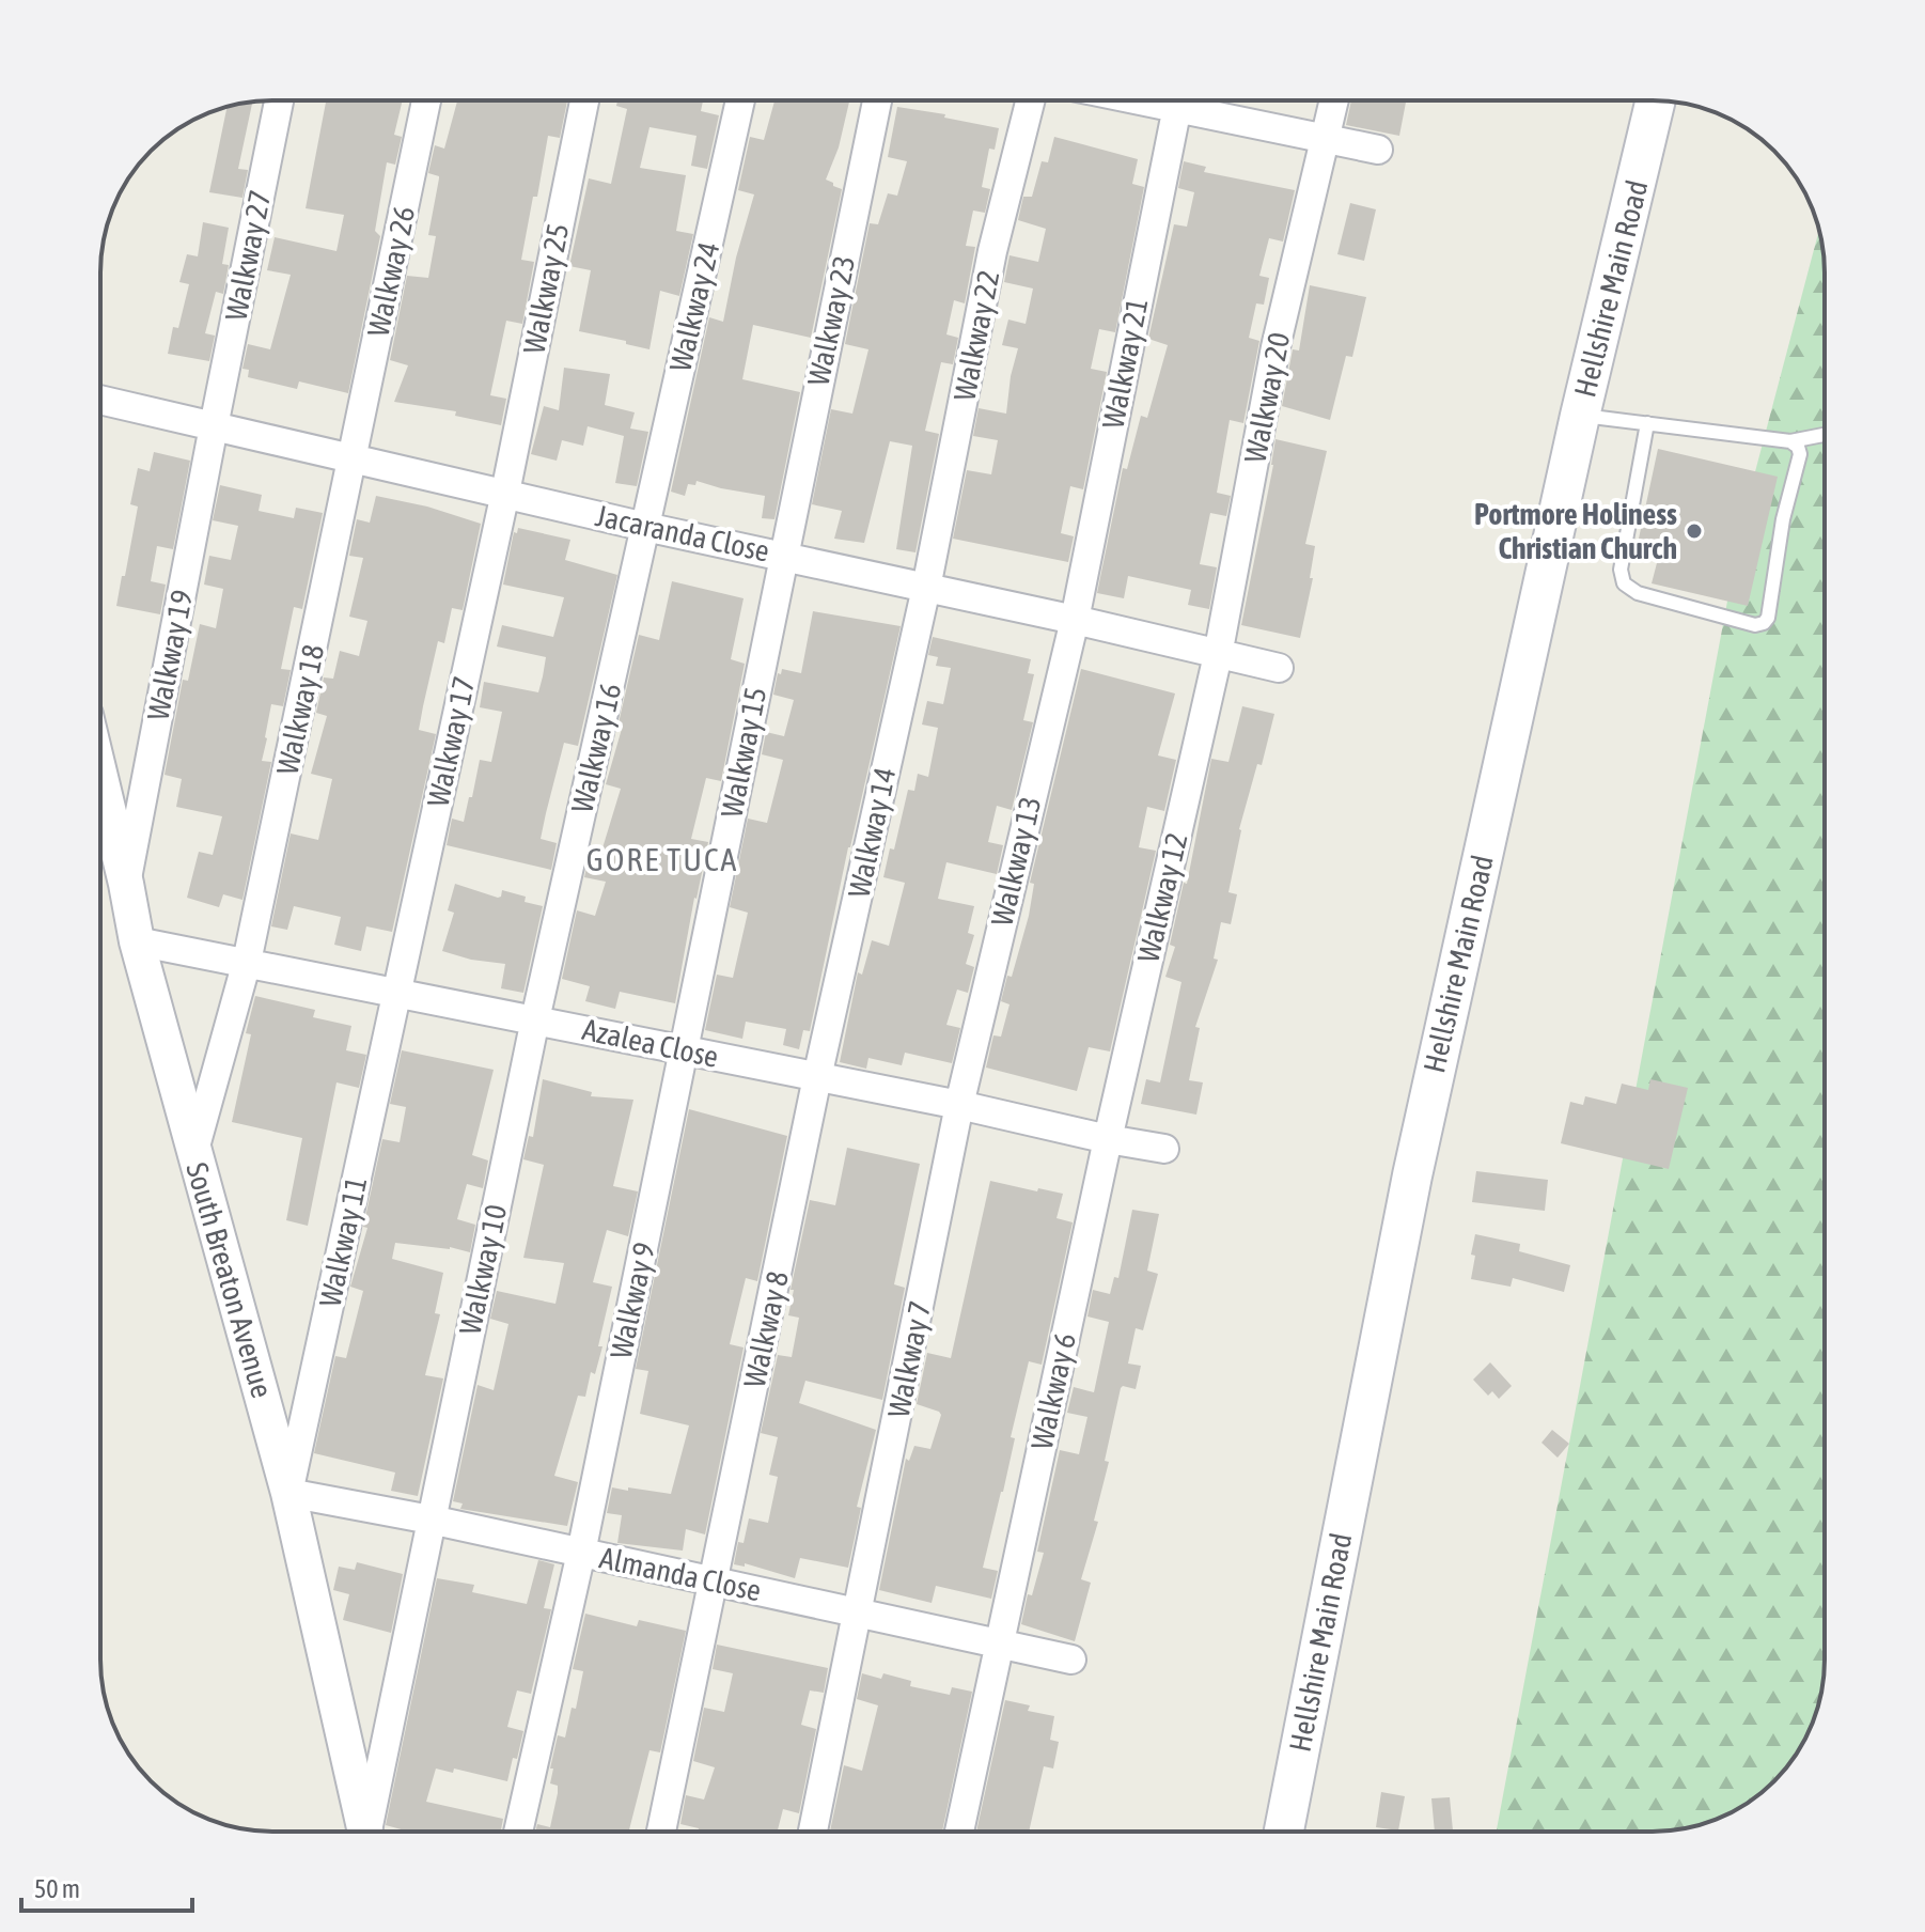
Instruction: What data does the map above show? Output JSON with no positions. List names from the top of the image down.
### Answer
{
  "streets": {
    "main road": ["Hellshire Main Road"],
    "street": [
      "Walkway 27",
      "Walkway 26",
      "Walkway 25",
      "Walkway 24",
      "Walkway 23",
      "Walkway 22",
      "Walkway 21",
      "Walkway 20",
      "Jacaranda Close",
      "Walkway 19",
      "Walkway 18",
      "Walkway 17",
      "Walkway 16",
      "Walkway 15",
      "Walkway 14",
      "Walkway 13",
      "Walkway 12",
      "Azalea Close",
      "Walkway 11",
      "Walkway 10",
      "South Breaton Avenue",
      "Walkway 9",
      "Walkway 8",
      "Walkway 7",
      "Walkway 6",
      "Almanda Close"
    ]
  },
  "crossings": [
    ["Walkway 27", "Jacaranda Close"],
    ["Walkway 27", "Walkway 19"],
    ["Walkway 26", "Jacaranda Close"],
    ["Walkway 26", "Walkway 18"],
    ["Walkway 25", "Jacaranda Close"],
    ["Walkway 25", "Walkway 17"],
    ["Walkway 24", "Jacaranda Close"],
    ["Walkway 24", "Walkway 16"],
    ["Walkway 23", "Jacaranda Close"],
    ["Walkway 23", "Walkway 15"],
    ["Walkway 22", "Jacaranda Close"],
    ["Walkway 22", "Walkway 14"],
    ["Walkway 21", "Jacaranda Close"],
    ["Walkway 21", "Walkway 13"],
    ["Walkway 20", "Jacaranda Close"],
    ["Walkway 20", "Walkway 12"],
    ["Jacaranda Close", "Walkway 19"],
    ["Jacaranda Close", "Walkway 18"],
    ["Jacaranda Close", "Walkway 17"],
    ["Jacaranda Close", "Walkway 16"],
    ["Jacaranda Close", "Walkway 15"],
    ["Jacaranda Close", "Walkway 14"],
    ["Jacaranda Close", "Walkway 13"],
    ["Jacaranda Close", "Walkway 12"],
    ["Walkway 19", "South Breaton Avenue"],
    ["Walkway 18", "Azalea Close"],
    ["Walkway 18", "South Breaton Avenue"],
    ["Walkway 17", "Azalea Close"],
    ["Walkway 17", "Walkway 11"],
    ["Walkway 16", "Azalea Close"],
    ["Walkway 16", "Walkway 10"],
    ["Walkway 15", "Azalea Close"],
    ["Walkway 15", "Walkway 9"],
    ["Walkway 14", "Azalea Close"],
    ["Walkway 14", "Walkway 8"],
    ["Walkway 13", "Azalea Close"],
    ["Walkway 13", "Walkway 7"],
    ["Walkway 12", "Azalea Close"],
    ["Walkway 12", "Walkway 6"],
    ["Azalea Close", "Walkway 11"],
    ["Azalea Close", "Walkway 10"],
    ["Azalea Close", "South Breaton Avenue"],
    ["Azalea Close", "Walkway 9"],
    ["Azalea Close", "Walkway 8"],
    ["Azalea Close", "Walkway 7"],
    ["Azalea Close", "Walkway 6"],
    ["Walkway 11", "South Breaton Avenue"],
    ["Walkway 11", "Almanda Close"],
    ["Walkway 10", "Almanda Close"],
    ["South Breaton Avenue", "Almanda Close"],
    ["Walkway 9", "Almanda Close"],
    ["Walkway 8", "Almanda Close"],
    ["Walkway 7", "Almanda Close"],
    ["Walkway 6", "Almanda Close"]
  ],
  "districts": ["GORE TUCA"],
  "places": ["Portmore Holiness Christian Church"],
  "scale_bar": "50 m"
}
